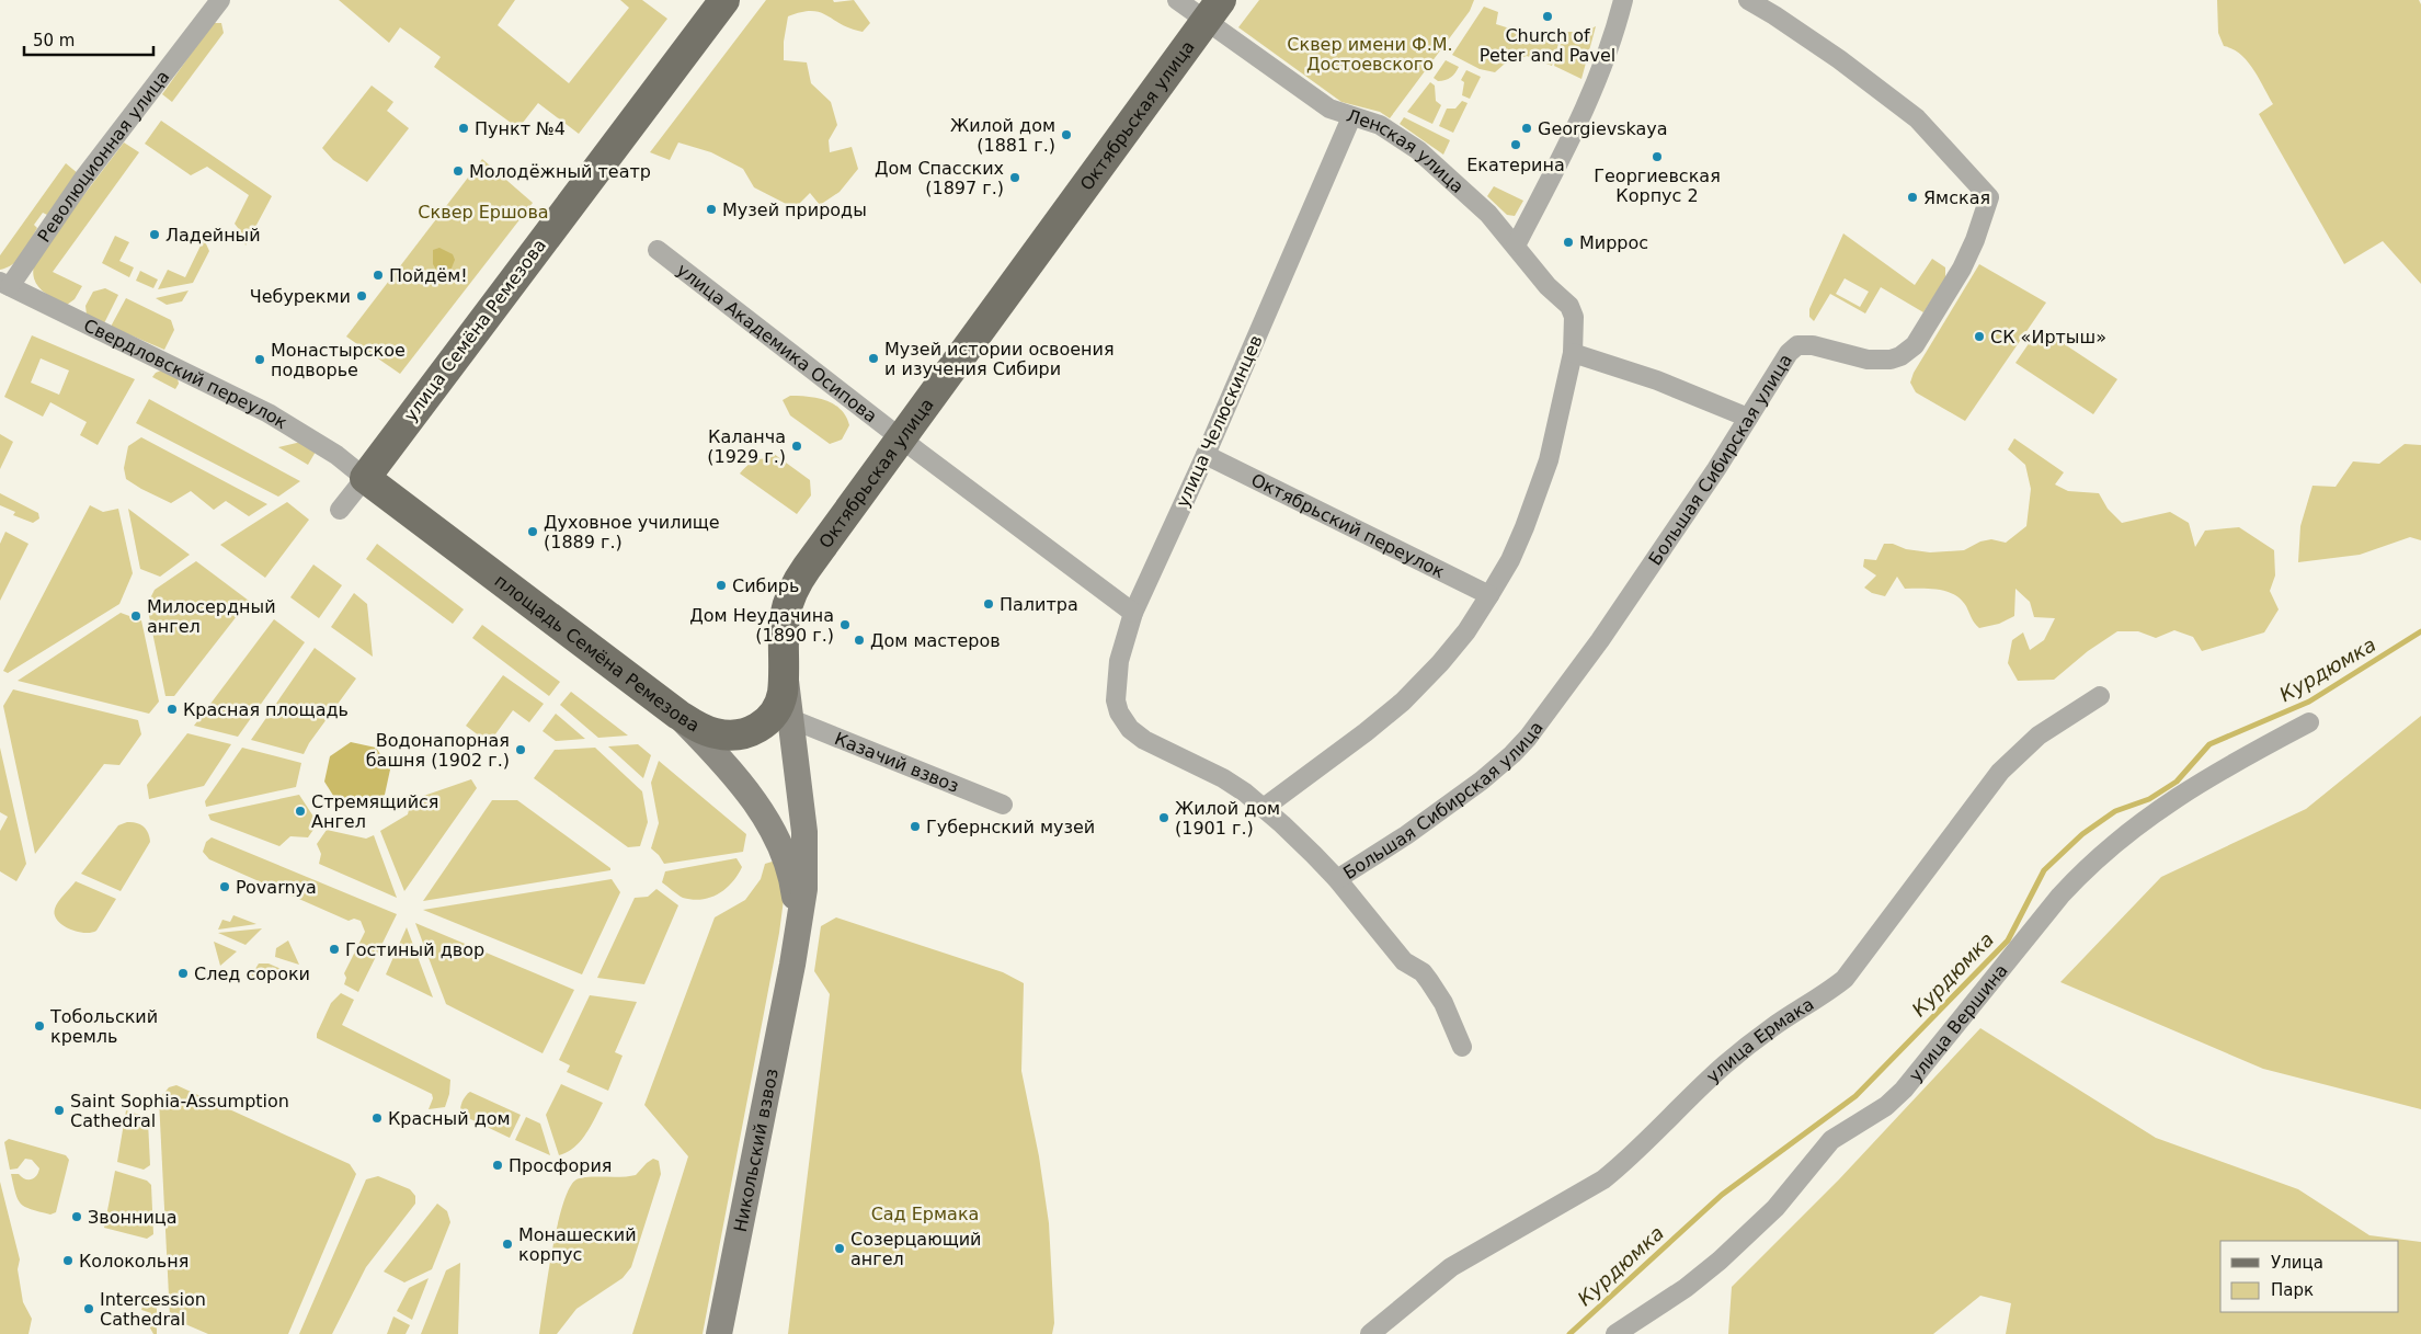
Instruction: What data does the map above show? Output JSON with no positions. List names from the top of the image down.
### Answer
{
  "streets": {
    "main road": [
      "Октябрьская улица",
      "улица Семёна Ремезова",
      "площадь Семёна Ремезова",
      "Никольский взвоз"
    ],
    "street": [
      "Ленская улица",
      "Революционная улица",
      "улица Академика Осипова",
      "Свердловский переулок",
      "улица Челюскинцев",
      "Большая Сибирская улица",
      "Октябрьский переулок",
      "Казачий взвоз",
      "улица Вершина",
      "улица Ермака"
    ]
  },
  "crossings": [
    ["Октябрьская улица", "Ленская улица"],
    ["Октябрьская улица", "улица Академика Осипова"],
    ["Октябрьская улица", "площадь Семёна Ремезова"],
    ["Октябрьская улица", "Казачий взвоз"],
    ["Октябрьская улица", "Никольский взвоз"],
    ["Ленская улица", "улица Челюскинцев"],
    ["Ленская улица", "Большая Сибирская улица"],
    ["Ленская улица", "Октябрьский переулок"],
    ["Революционная улица", "Свердловский переулок"],
    ["улица Семёна Ремезова", "Свердловский переулок"],
    ["улица Семёна Ремезова", "площадь Семёна Ремезова"],
    ["улица Академика Осипова", "улица Челюскинцев"],
    ["Свердловский переулок", "площадь Семёна Ремезова"],
    ["улица Челюскинцев", "Большая Сибирская улица"],
    ["улица Челюскинцев", "Октябрьский переулок"],
    ["площадь Семёна Ремезова", "Никольский взвоз"]
  ],
  "water": ["Курдюмка"],
  "parks": ["Сквер имени Ф.М. Достоевского", "Сквер Ершова", "Сад Ермака"],
  "places": [
    "Church of Peter and Pavel",
    "Пункт №4",
    "Georgievskaya",
    "Жилой дом (1881 г.)",
    "Екатерина",
    "Георгиевская Корпус 2",
    "Молодёжный театр",
    "Дом Спасских (1897 г.)",
    "Ямская",
    "Музей природы",
    "Ладейный",
    "Миррос",
    "Пойдём!",
    "Чебурекми",
    "СК «Иртыш»",
    "Музей истории освоения и изучения Сибири",
    "Монастырское подворье",
    "Каланча (1929 г.)",
    "Духовное училище (1889 г.)",
    "Сибирь",
    "Палитра",
    "Милосердный ангел",
    "Дом Неудачина (1890 г.)",
    "Дом мастеров",
    "Красная площадь",
    "Водонапорная башня (1902 г.)",
    "Стремящийся Ангел",
    "Жилой дом (1901 г.)",
    "Губернский музей",
    "Povarnya",
    "Гостиный двор",
    "След сороки",
    "Тобольский кремль",
    "Saint Sophia-Assumption Cathedral",
    "Красный дом",
    "Просфория",
    "Звонница",
    "Монашеский корпус",
    "Созерцающий ангел",
    "Колокольня",
    "Intercession Cathedral"
  ],
  "legend": ["Улица", "Парк"],
  "scale_bar": "50 m"
}
